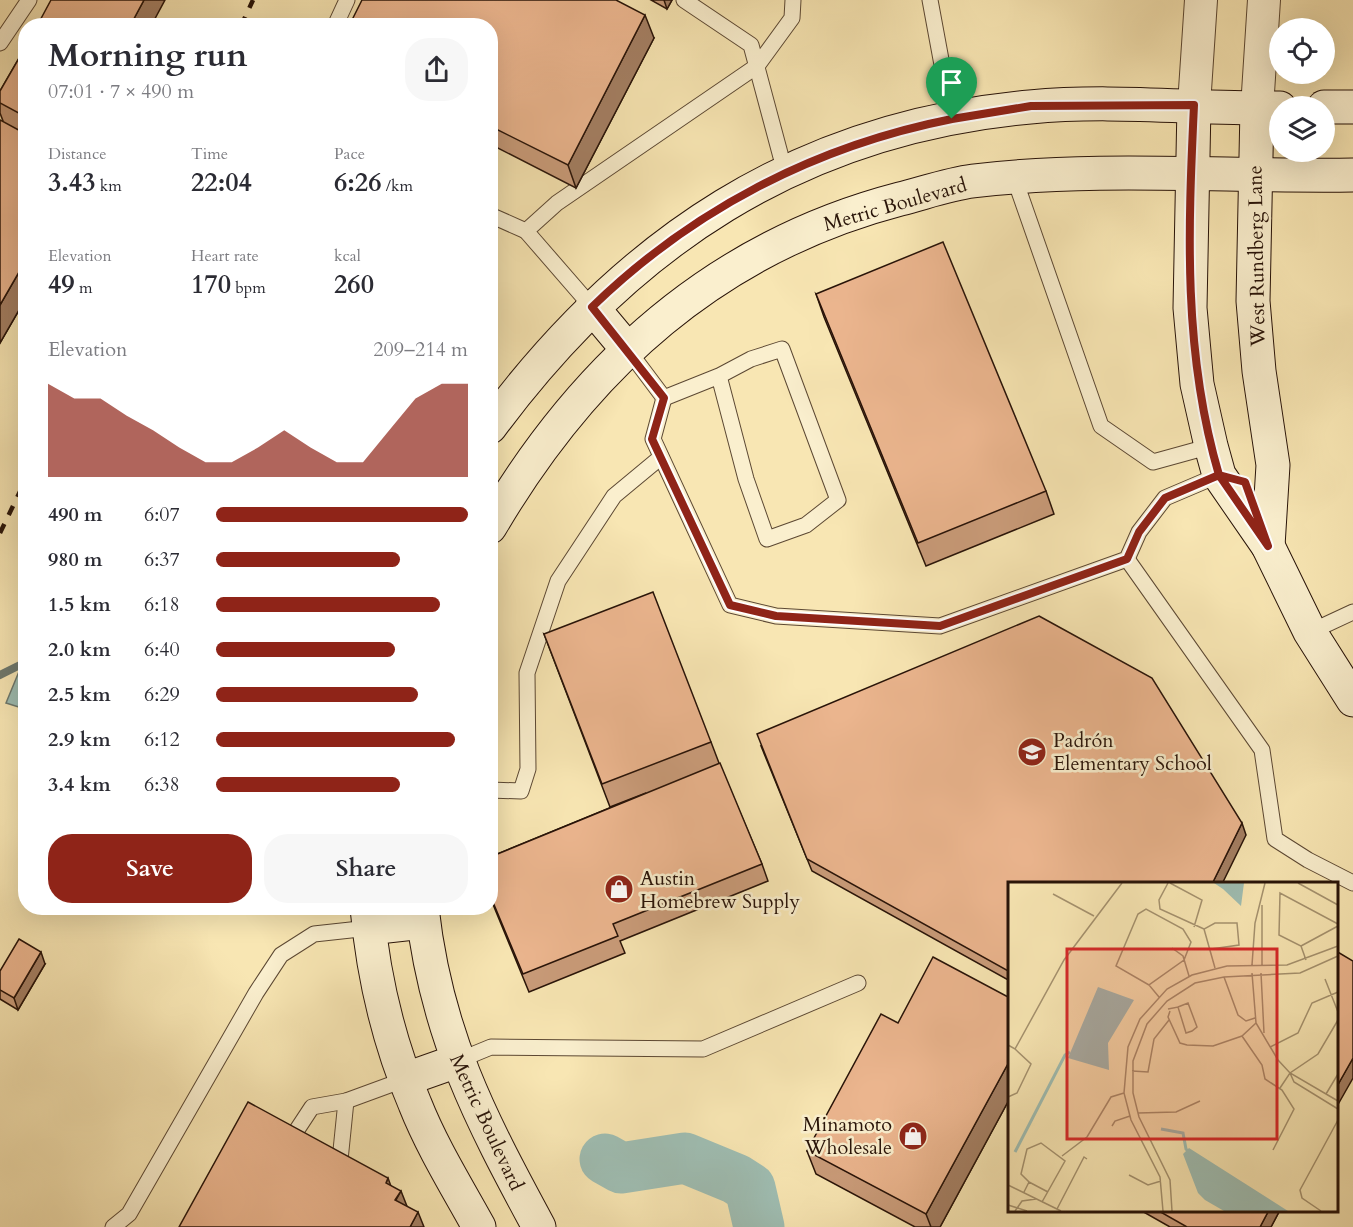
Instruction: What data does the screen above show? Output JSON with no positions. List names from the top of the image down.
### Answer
{
  "streets": {
    "main road": ["Metric Boulevard", "West Rundberg Lane"]
  },
  "crossings": [
    ["Metric Boulevard", "West Rundberg Lane"]
  ],
  "places": {
    "school or university": ["Padrón Elementary School"],
    "shop": ["Austin Homebrew Supply", "Minamoto Wholesale"]
  },
  "page": {
    "heading": ["Morning run", "07:01 · 7 × 490 m"],
    "stats": [
      ["Distance", "3.43 km"],
      ["Time", "22:04"],
      ["Pace", "6:26 /km"],
      ["Elevation", "49 m"],
      ["Heart rate", "170 bpm"],
      ["kcal", "260"]
    ],
    "chart": ["Elevation", "209–214 m"],
    "list": [
      {
        "name": "490 m",
        "note": "6:07"
      },
      {
        "name": "980 m",
        "note": "6:37"
      },
      {
        "name": "1.5 km",
        "note": "6:18"
      },
      {
        "name": "2.0 km",
        "note": "6:40"
      },
      {
        "name": "2.5 km",
        "note": "6:29"
      },
      {
        "name": "2.9 km",
        "note": "6:12"
      },
      {
        "name": "3.4 km",
        "note": "6:38"
      }
    ],
    "buttons": ["Save", "Share"]
  }
}
